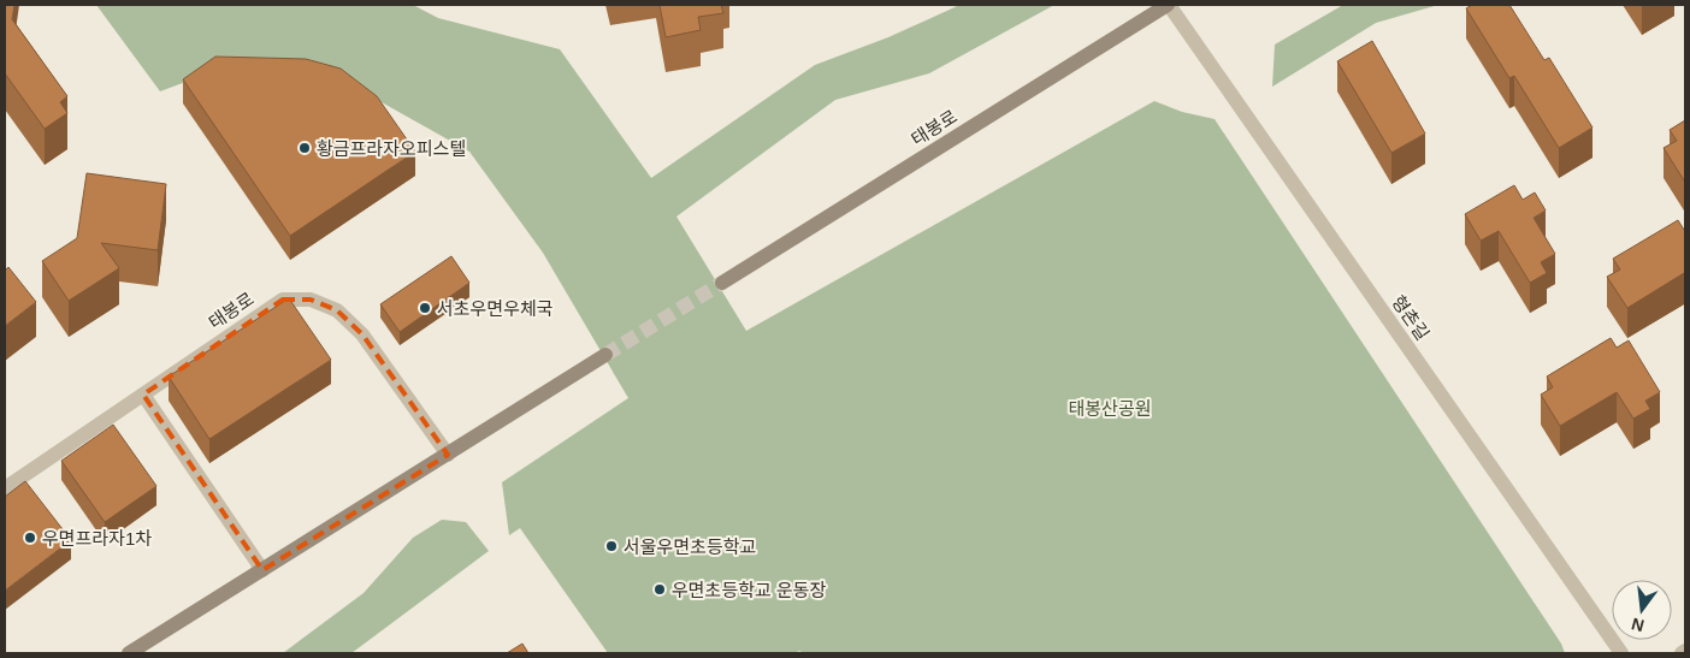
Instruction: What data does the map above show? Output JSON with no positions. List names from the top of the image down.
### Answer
{
  "streets": {
    "street": ["태봉로", "형촌길"]
  },
  "crossings": [
    ["태봉로", "형촌길"]
  ],
  "parks": ["태봉산공원"],
  "places": [
    "황금프라자오피스텔",
    "서초우면우체국",
    "우면프라자1차",
    "서울우면초등학교",
    "우면초등학교 운동장"
  ],
  "north": "bottom"
}
